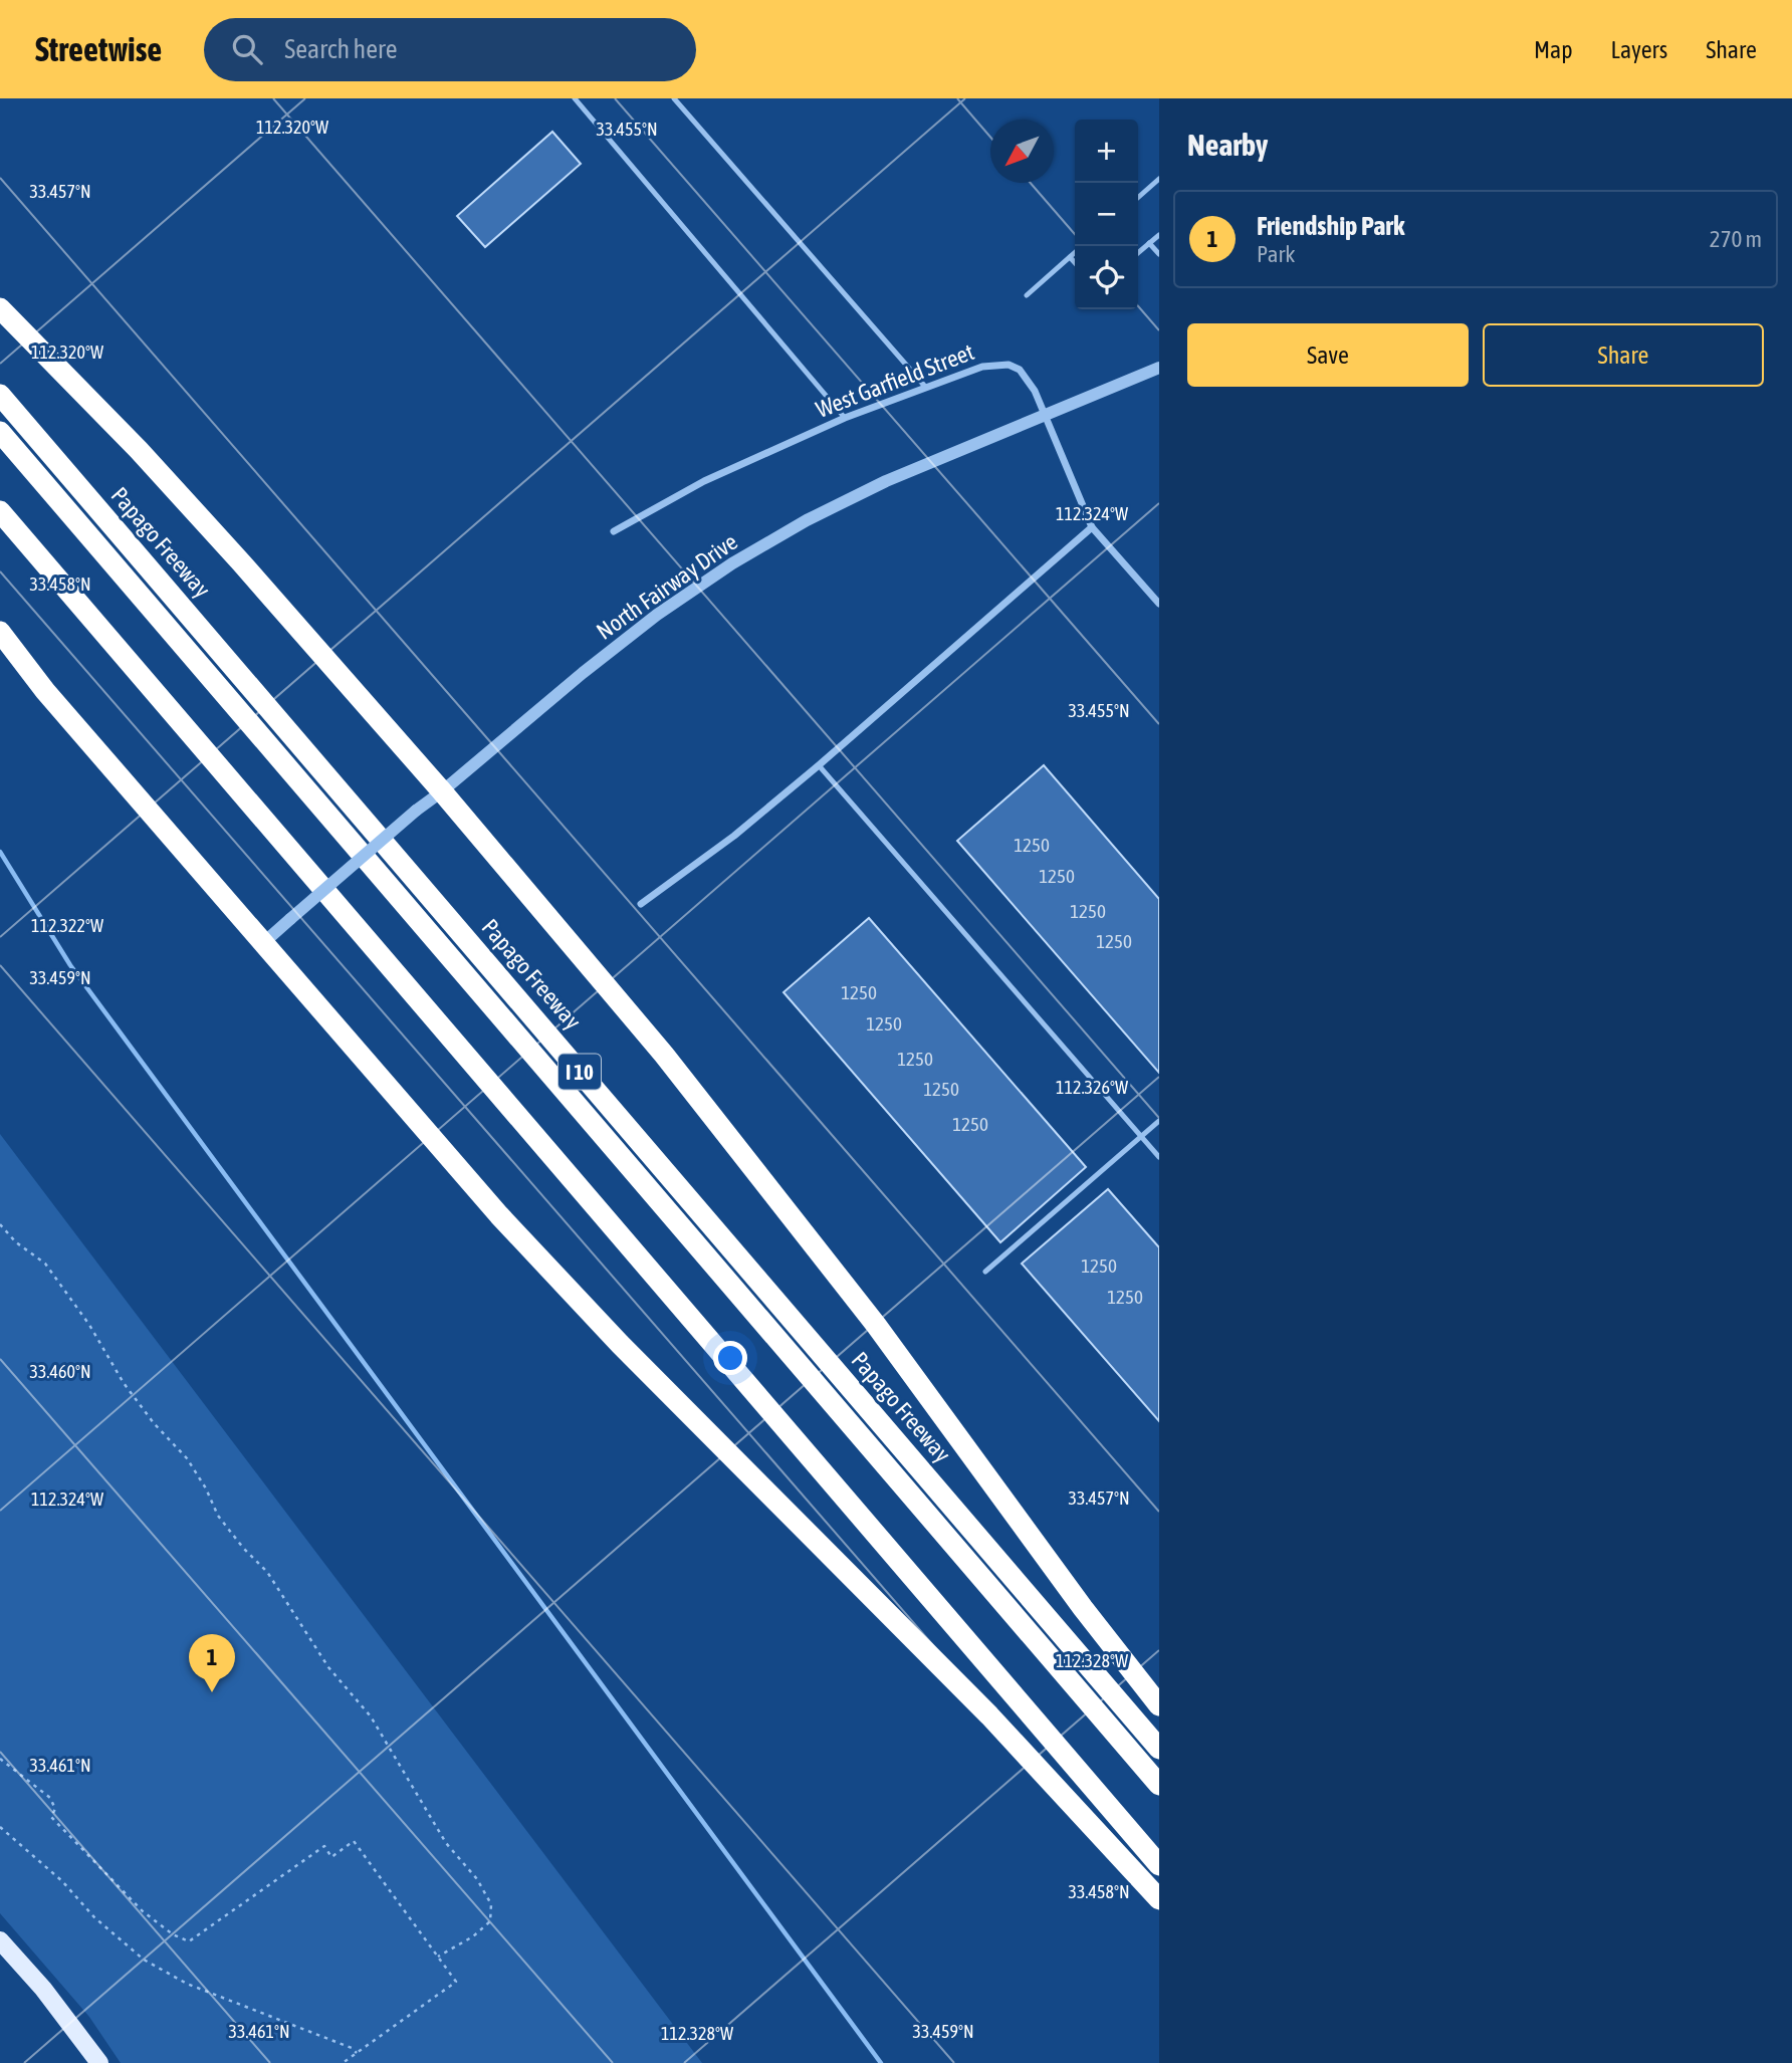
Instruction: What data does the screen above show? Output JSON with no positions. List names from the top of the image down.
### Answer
{
  "streets": {
    "highway": ["Papago Freeway", "I 10"],
    "street": ["West Garfield Street", "North Fairway Drive"]
  },
  "crossings": [
    ["West Garfield Street", "North Fairway Drive"]
  ],
  "house_numbers": [
    "1250",
    "1250",
    "1250",
    "1250",
    "1250",
    "1250",
    "1250",
    "1250",
    "1250",
    "1250",
    "1250"
  ],
  "north": "bottom left",
  "page": {
    "header": "Streetwise",
    "search": "Search here",
    "nav": ["Map", "Layers", "Share"],
    "heading": "Nearby",
    "map_buttons": ["+", "−"],
    "list": [
      {
        "mark": "1",
        "name": "Friendship Park",
        "note": "Park",
        "value": "270 m"
      }
    ],
    "buttons": ["Save", "Share"],
    "pins": "1"
  },
  "coordinates": [
    "112.320°W",
    "33.455°N",
    "33.457°N",
    "112.324°W",
    "33.458°N",
    "112.322°W",
    "33.459°N",
    "112.326°W",
    "33.460°N",
    "112.328°W",
    "33.461°N"
  ]
}
